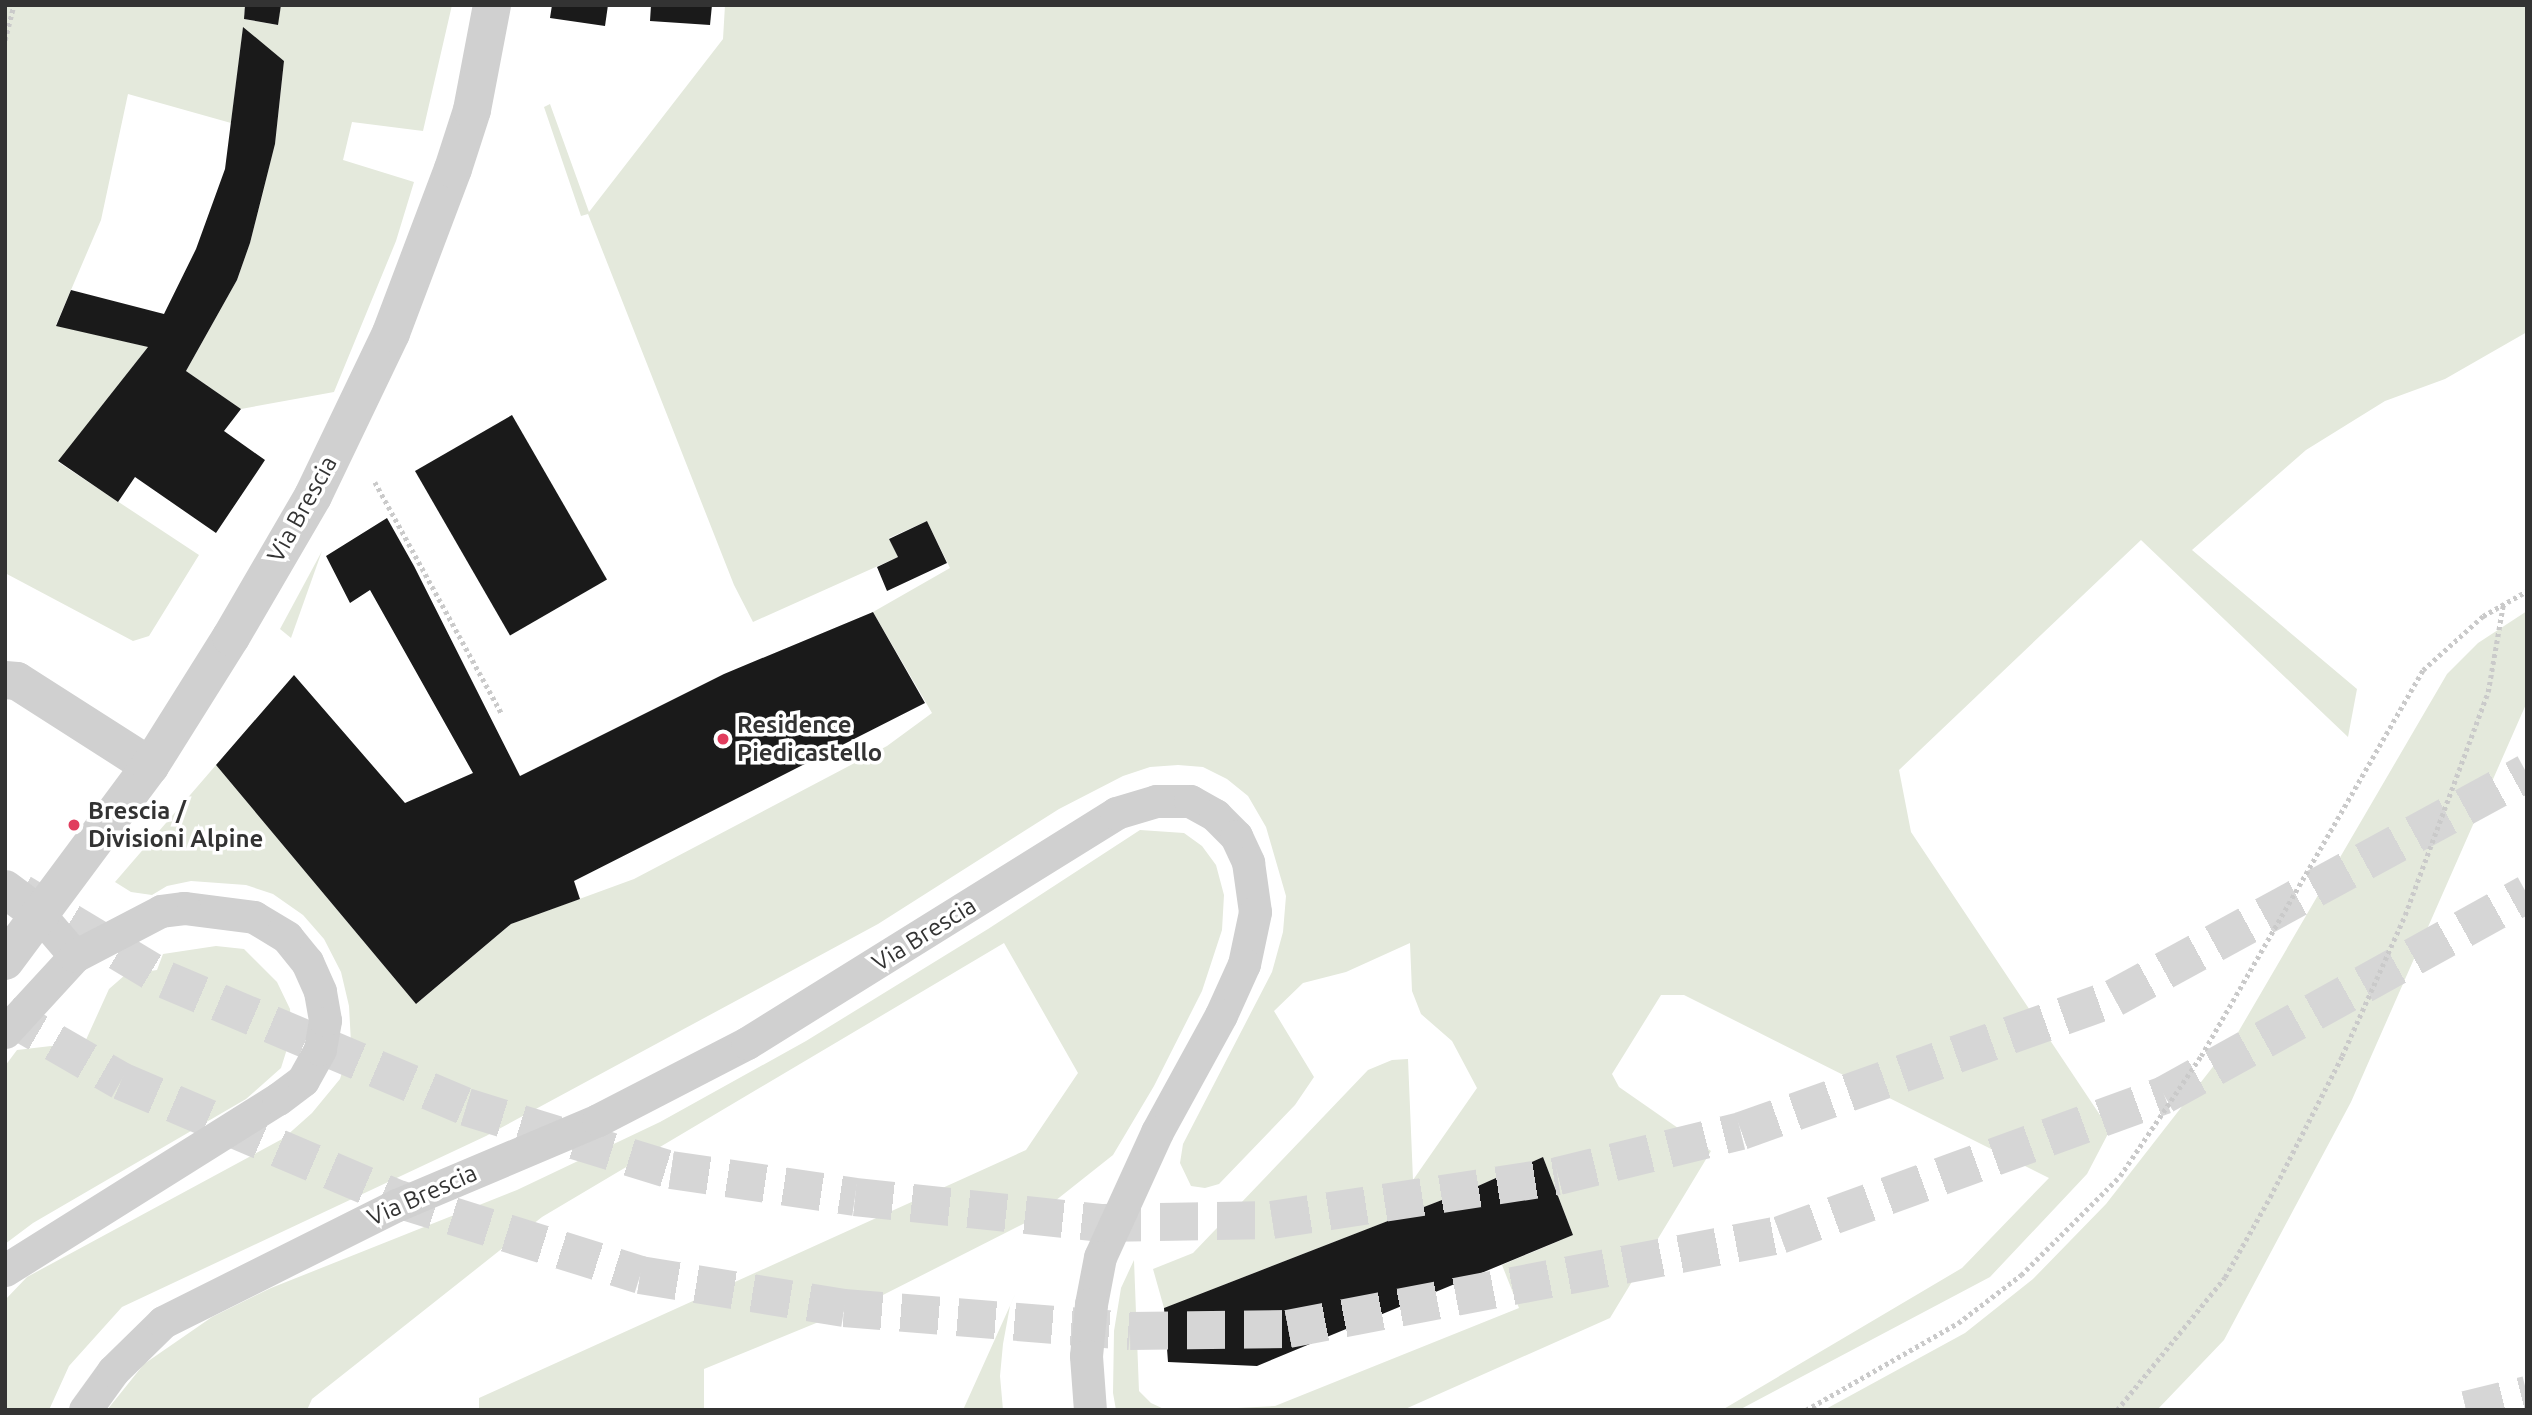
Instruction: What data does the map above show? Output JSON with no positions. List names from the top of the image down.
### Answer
{
  "streets": {
    "street": ["Via Brescia"]
  },
  "places": ["Residence Piedicastello", "Brescia / Divisioni Alpine"]
}
